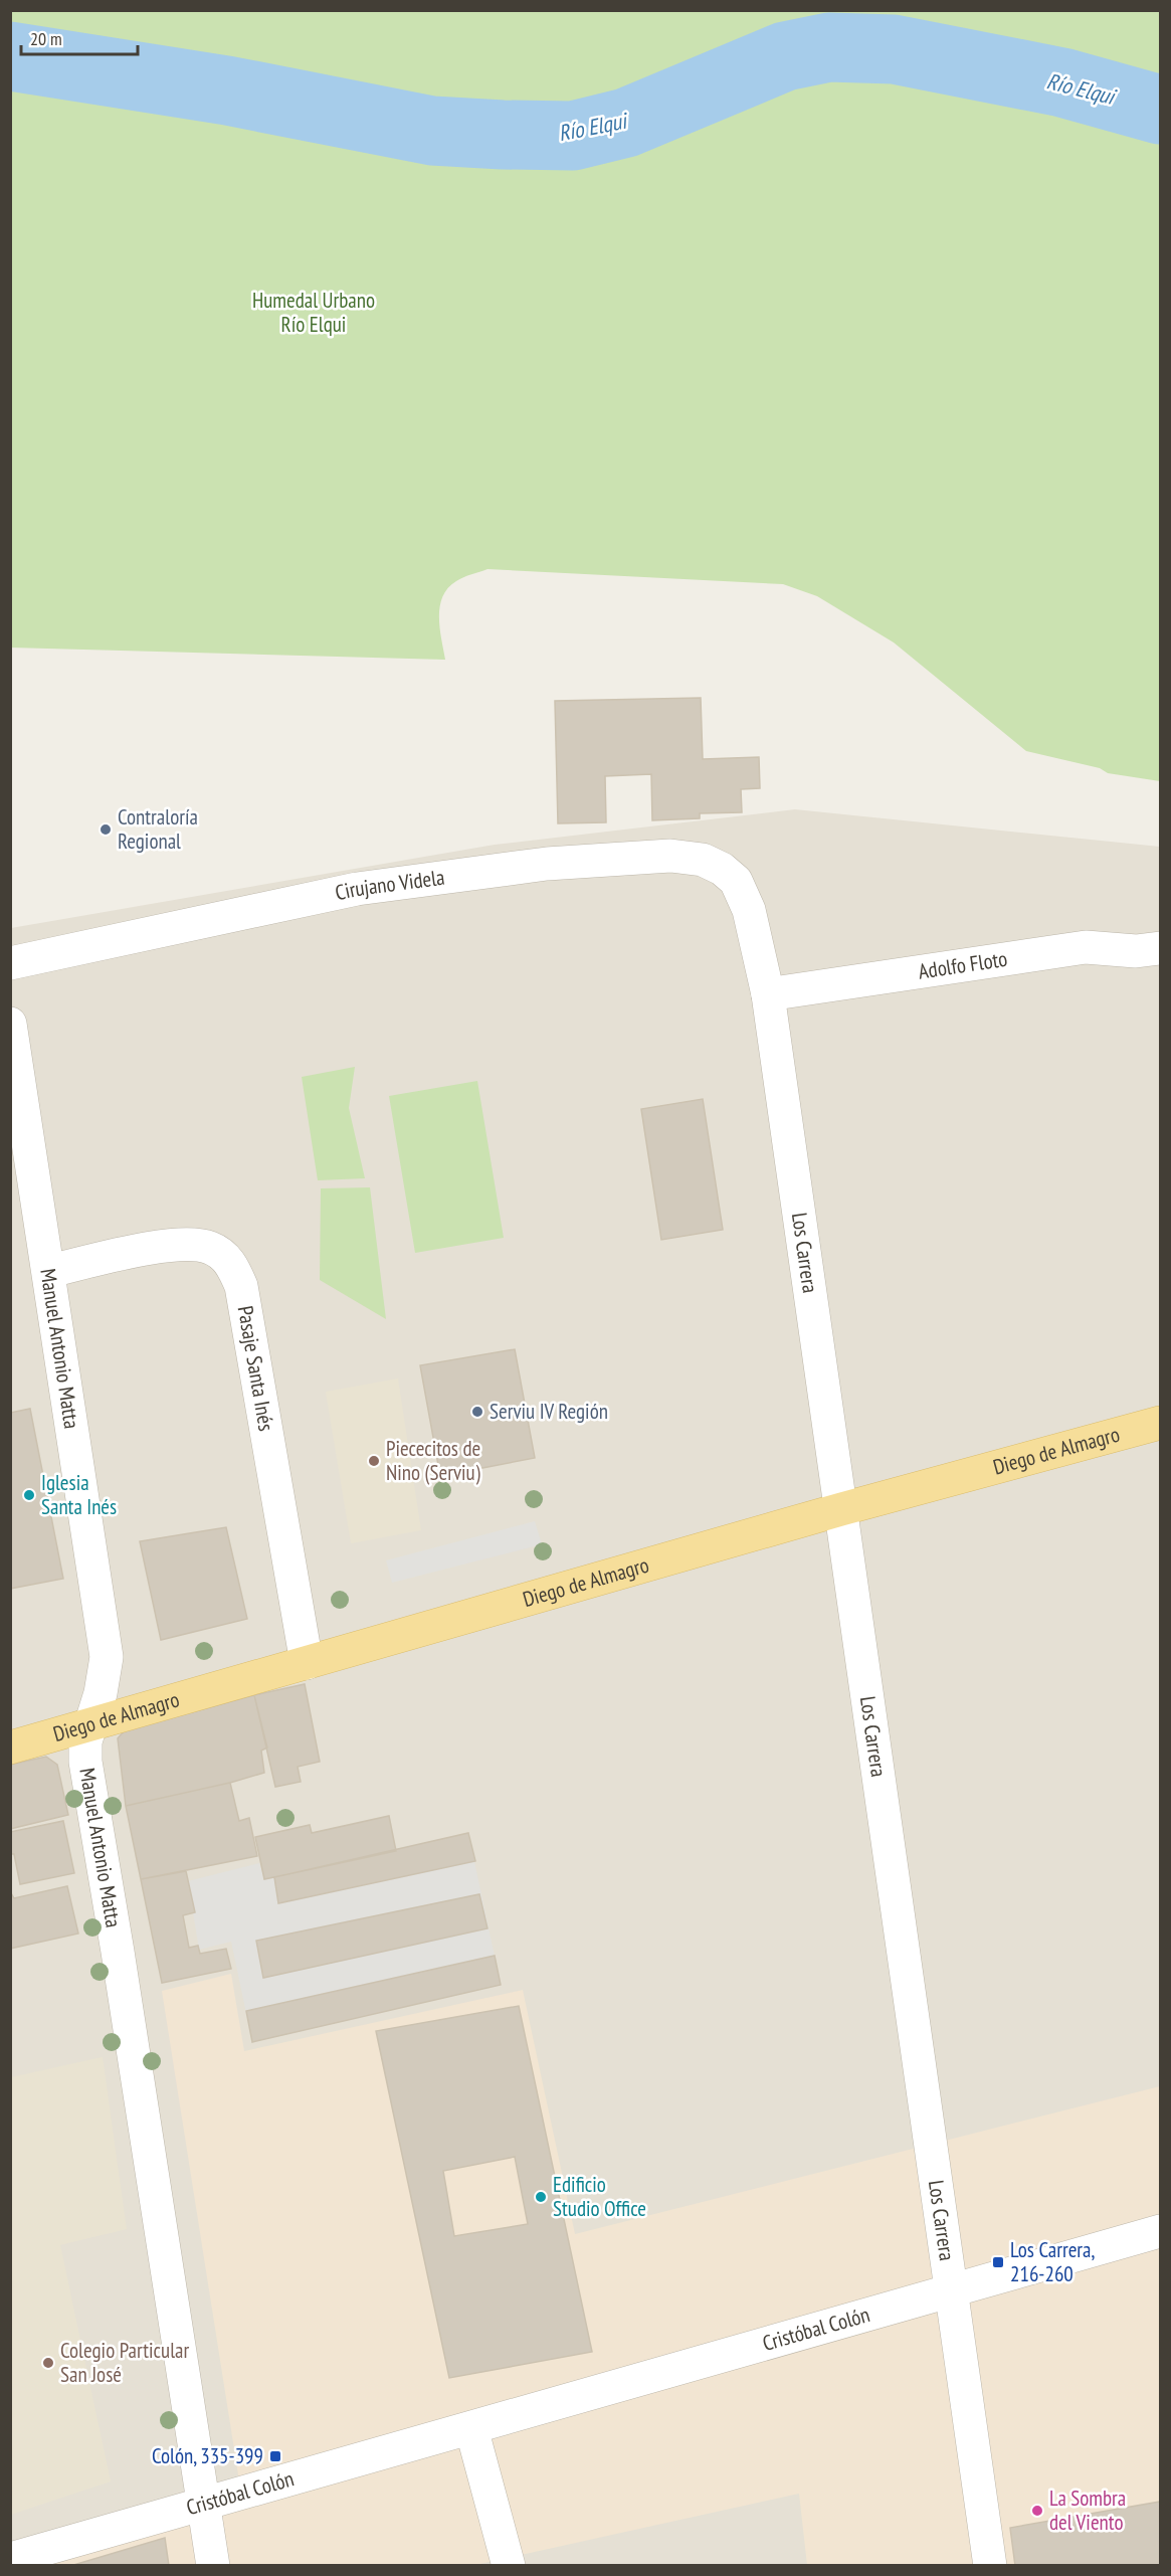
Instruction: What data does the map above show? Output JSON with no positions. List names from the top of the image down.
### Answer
{
  "streets": {
    "main road": ["Diego de Almagro"],
    "street": [
      "Cirujano Videla",
      "Adolfo Floto",
      "Los Carrera",
      "Manuel Antonio Matta",
      "Pasaje Santa Inés",
      "Cristóbal Colón"
    ]
  },
  "crossings": [
    ["Cirujano Videla", "Los Carrera"],
    ["Adolfo Floto", "Los Carrera"],
    ["Los Carrera", "Diego de Almagro"],
    ["Los Carrera", "Cristóbal Colón"],
    ["Manuel Antonio Matta", "Pasaje Santa Inés"],
    ["Manuel Antonio Matta", "Diego de Almagro"],
    ["Manuel Antonio Matta", "Cristóbal Colón"],
    ["Pasaje Santa Inés", "Diego de Almagro"]
  ],
  "water": ["Río Elqui"],
  "parks": ["Humedal Urbano Río Elqui"],
  "places": {
    "other": [
      "Contraloría Regional",
      "Serviu IV Región",
      "Piececitos de Nino (Serviu)",
      "Iglesia Santa Inés",
      "Edificio Studio Office",
      "Colegio Particular San José",
      "La Sombra del Viento"
    ],
    "transit": ["Los Carrera, 216-260", "Colón, 335-399"]
  },
  "scale_bar": "20 m"
}
